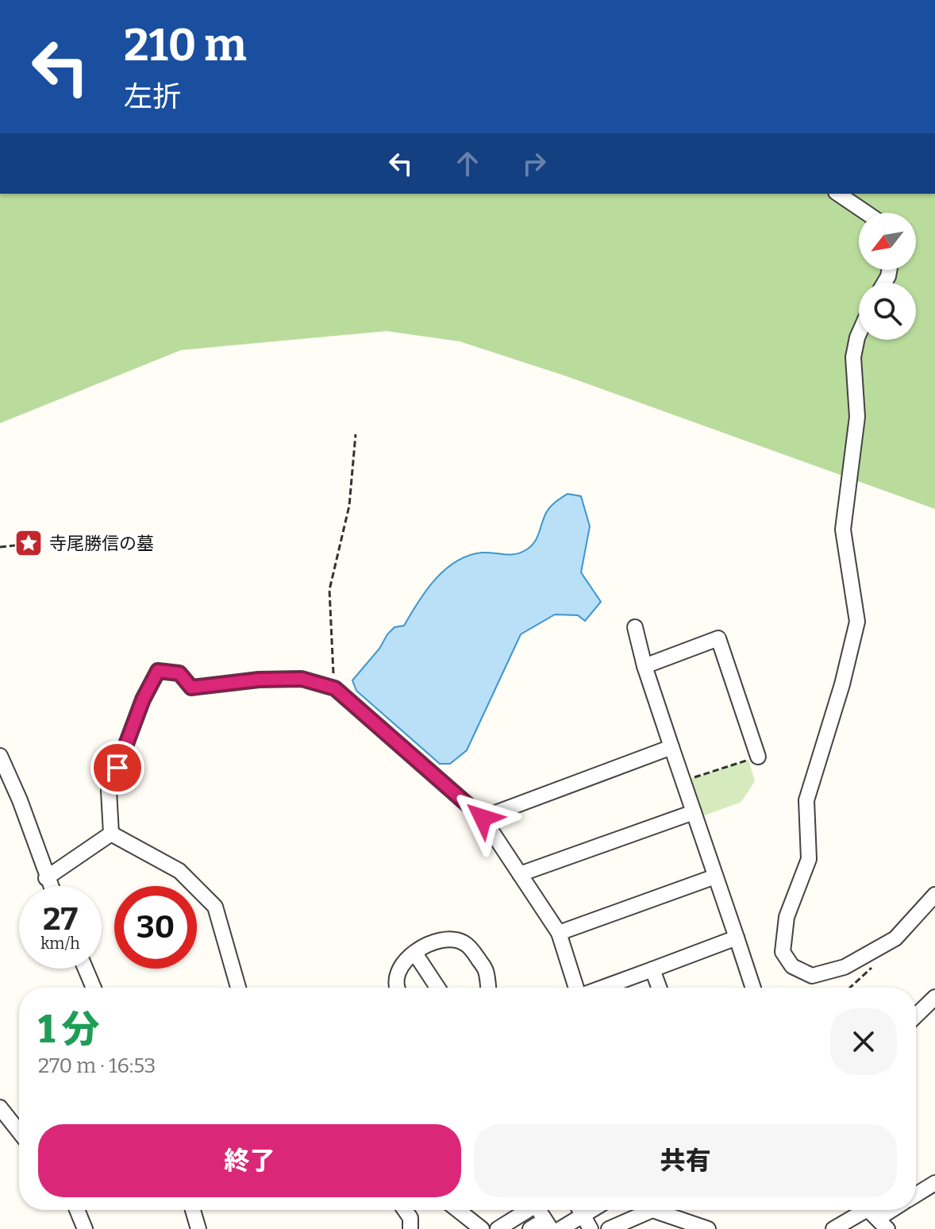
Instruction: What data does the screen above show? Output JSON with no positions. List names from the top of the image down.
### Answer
{
  "places": {
    "place": ["寺尾勝信の墓"]
  },
  "north": "bottom left",
  "page": {
    "turn": ["210 m", "左折"],
    "speed": "27 km/h",
    "limit": "30",
    "heading": ["1 分", "270 m · 16:53"],
    "buttons": ["終了", "共有"]
  }
}
